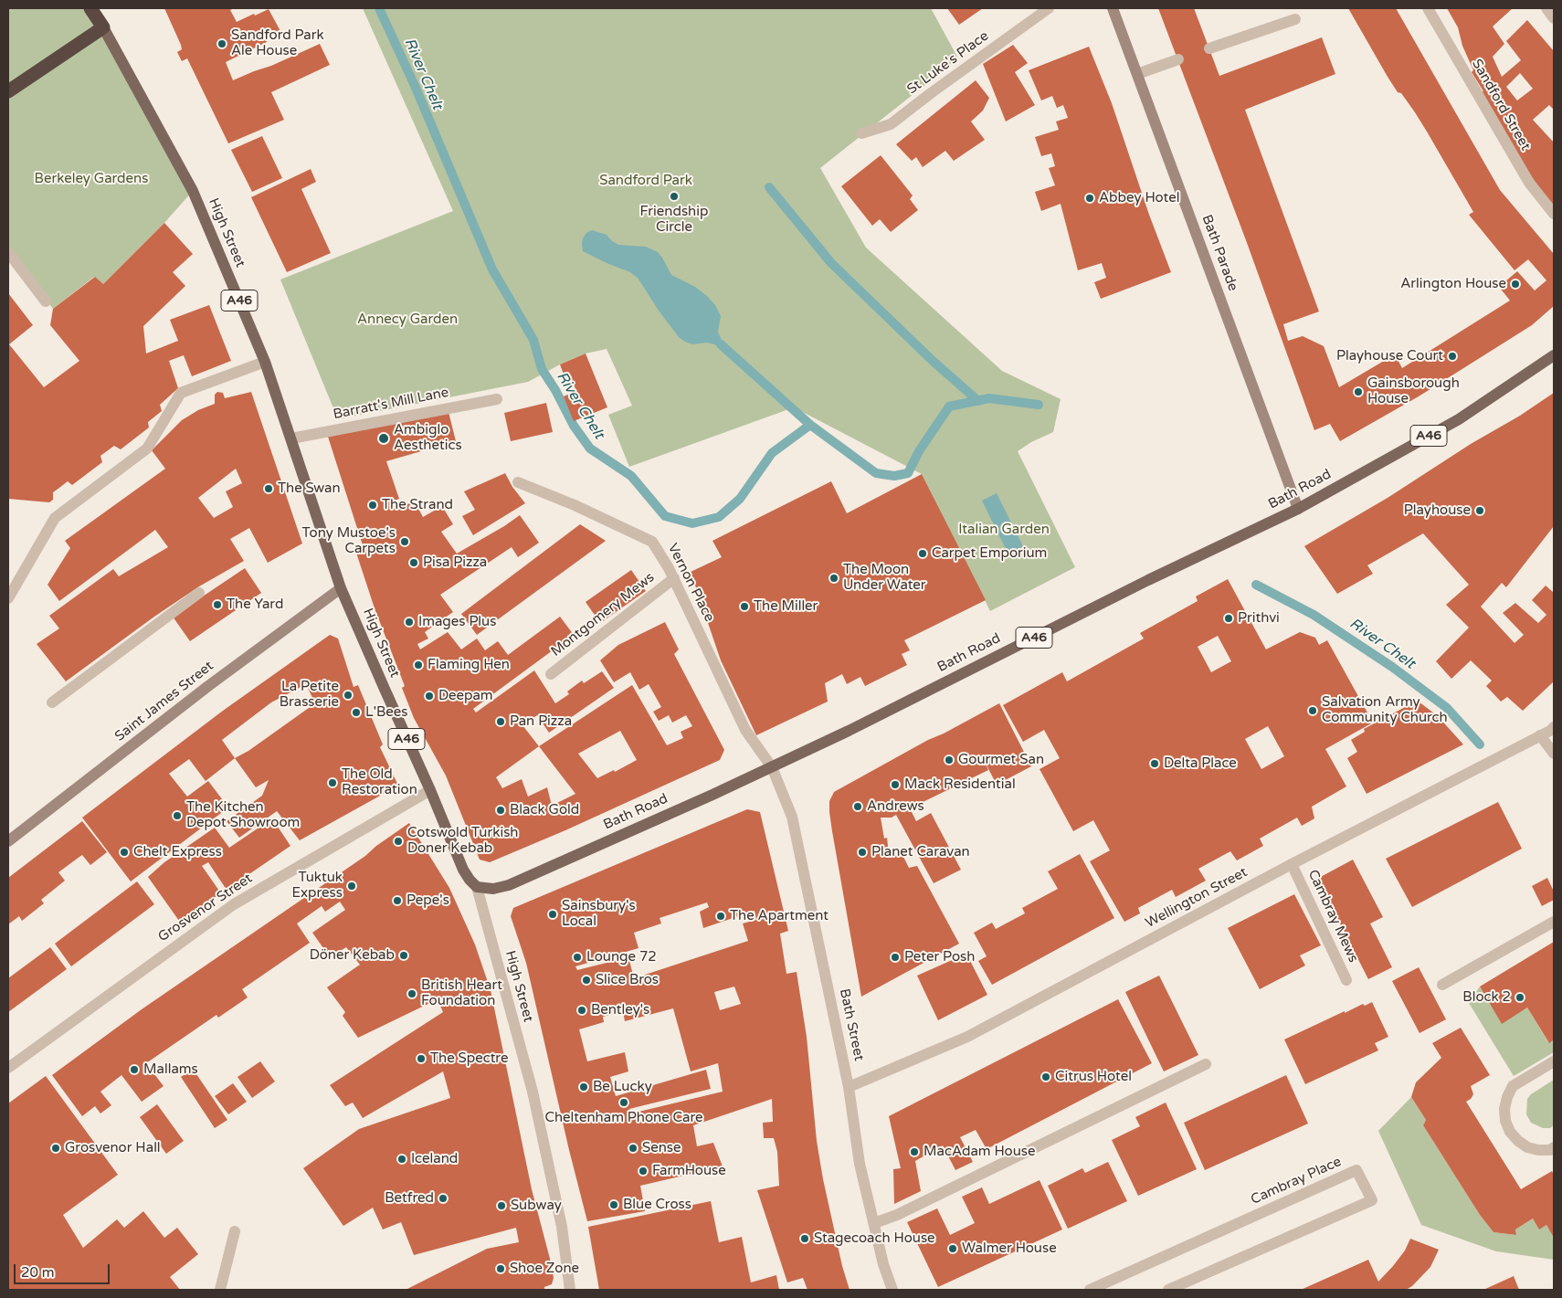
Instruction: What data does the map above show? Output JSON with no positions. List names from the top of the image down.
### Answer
{
  "streets": {
    "highway": ["A46"],
    "main road": ["High Street", "Bath Road"],
    "street": [
      "St Luke's Place",
      "Sandford Street",
      "Bath Parade",
      "Barratt's Mill Lane",
      "Vernon Place",
      "Montgomery Mews",
      "Saint James Street",
      "Wellington Street",
      "Grosvenor Street",
      "Cambray Mews",
      "Bath Street",
      "Cambray Place"
    ]
  },
  "crossings": [
    ["High Street", "A46"],
    ["High Street", "Barratt's Mill Lane"],
    ["High Street", "Bath Road"],
    ["High Street", "Saint James Street"],
    ["High Street", "Grosvenor Street"],
    ["Bath Parade", "Bath Road"],
    ["Bath Road", "Vernon Place"],
    ["Bath Road", "Bath Street"],
    ["Vernon Place", "Montgomery Mews"],
    ["Vernon Place", "Bath Street"],
    ["Wellington Street", "Cambray Mews"],
    ["Wellington Street", "Bath Street"]
  ],
  "water": ["River Chelt"],
  "parks": [
    "Berkeley Gardens",
    "Sandford Park",
    "Annecy Garden",
    "Italian Garden"
  ],
  "places": [
    "Sandford Park Ale House",
    "Friendship Circle",
    "Abbey Hotel",
    "Arlington House",
    "Playhouse Court",
    "Gainsborough House",
    "Ambiglo Aesthetics",
    "The Swan",
    "The Strand",
    "Playhouse",
    "Tony Mustoe's Carpets",
    "Carpet Emporium",
    "Pisa Pizza",
    "The Moon Under Water",
    "The Yard",
    "The Miller",
    "Prithvi",
    "Images Plus",
    "Flaming Hen",
    "La Petite Brasserie",
    "Deepam",
    "Salvation Army Community Church",
    "L'Bees",
    "Pan Pizza",
    "Gourmet San",
    "Delta Place",
    "The Old Restoration",
    "Mack Residential",
    "Andrews",
    "Black Gold",
    "The Kitchen Depot Showroom",
    "Cotswold Turkish Doner Kebab",
    "Chelt Express",
    "Planet Caravan",
    "Tuktuk Express",
    "Pepe's",
    "Sainsbury's Local",
    "The Apartment",
    "Döner Kebab",
    "Lounge 72",
    "Peter Posh",
    "Slice Bros",
    "British Heart Foundation",
    "Block 2",
    "Bentley's",
    "The Spectre",
    "Mallams",
    "Citrus Hotel",
    "Be Lucky",
    "Cheltenham Phone Care",
    "Grosvenor Hall",
    "Sense",
    "MacAdam House",
    "Iceland",
    "FarmHouse",
    "Betfred",
    "Blue Cross",
    "Subway",
    "Stagecoach House",
    "Walmer House",
    "Shoe Zone"
  ],
  "scale_bar": "20 m"
}
